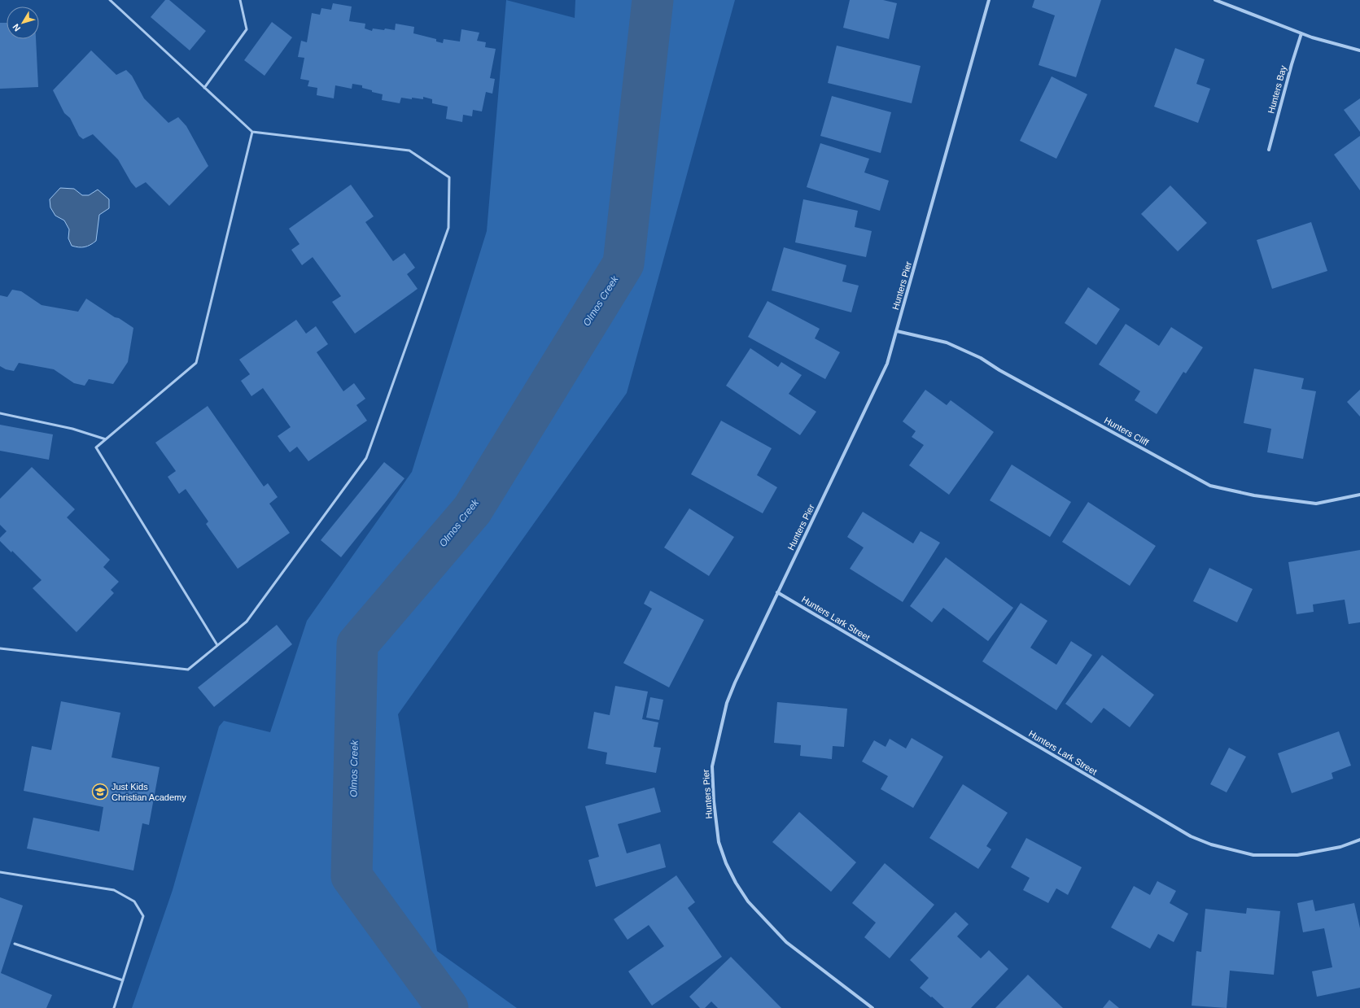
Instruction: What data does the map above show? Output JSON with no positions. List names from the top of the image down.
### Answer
{
  "streets": {
    "street": [
      "Hunters Bay",
      "Hunters Pier",
      "Hunters Cliff",
      "Hunters Lark Street"
    ]
  },
  "crossings": [
    ["Hunters Pier", "Hunters Cliff"],
    ["Hunters Pier", "Hunters Lark Street"]
  ],
  "water": ["Olmos Creek"],
  "places": {
    "school or university": ["Just Kids Christian Academy"]
  },
  "north": "bottom left"
}
